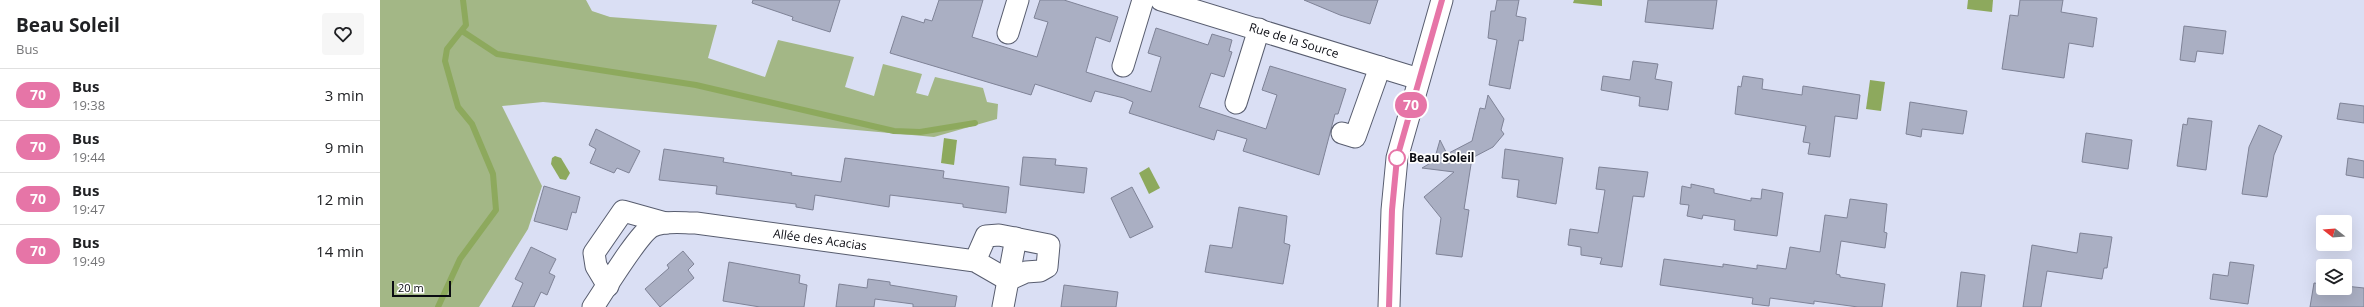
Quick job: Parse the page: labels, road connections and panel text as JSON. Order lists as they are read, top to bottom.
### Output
{
  "streets": {
    "street": ["Rue de la Source", "Allée des Acacias"]
  },
  "places": ["Beau Soleil"],
  "lines": ["bus line 70"],
  "scale_bar": "20 m",
  "north": "left",
  "page": {
    "heading": ["Beau Soleil", "Bus"],
    "on_map": "70",
    "list": [
      {
        "mark": "70",
        "name": "Bus",
        "note": "19:38",
        "value": "3 min"
      },
      {
        "mark": "70",
        "name": "Bus",
        "note": "19:44",
        "value": "9 min"
      },
      {
        "mark": "70",
        "name": "Bus",
        "note": "19:47",
        "value": "12 min"
      },
      {
        "mark": "70",
        "name": "Bus",
        "note": "19:49",
        "value": "14 min"
      }
    ],
    "scale": "20 m"
  }
}
